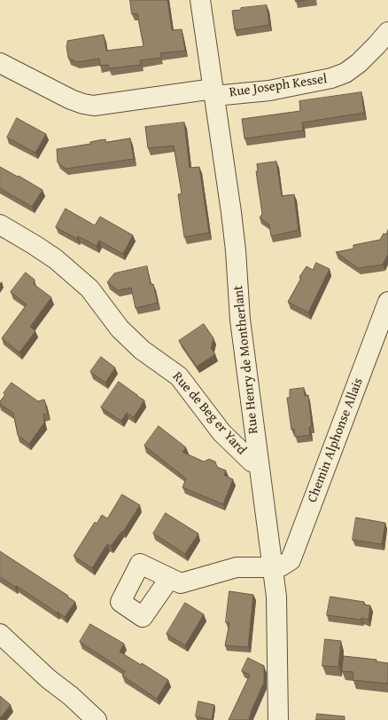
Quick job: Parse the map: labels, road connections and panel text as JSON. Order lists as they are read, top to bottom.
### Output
{
  "streets": {
    "street": [
      "Rue Joseph Kessel",
      "Rue Henry de Montherlant",
      "Rue de Beg er Yard",
      "Chemin Alphonse Allais"
    ]
  },
  "crossings": [
    ["Rue Joseph Kessel", "Rue Henry de Montherlant"],
    ["Rue Henry de Montherlant", "Rue de Beg er Yard"],
    ["Rue Henry de Montherlant", "Chemin Alphonse Allais"]
  ]
}
